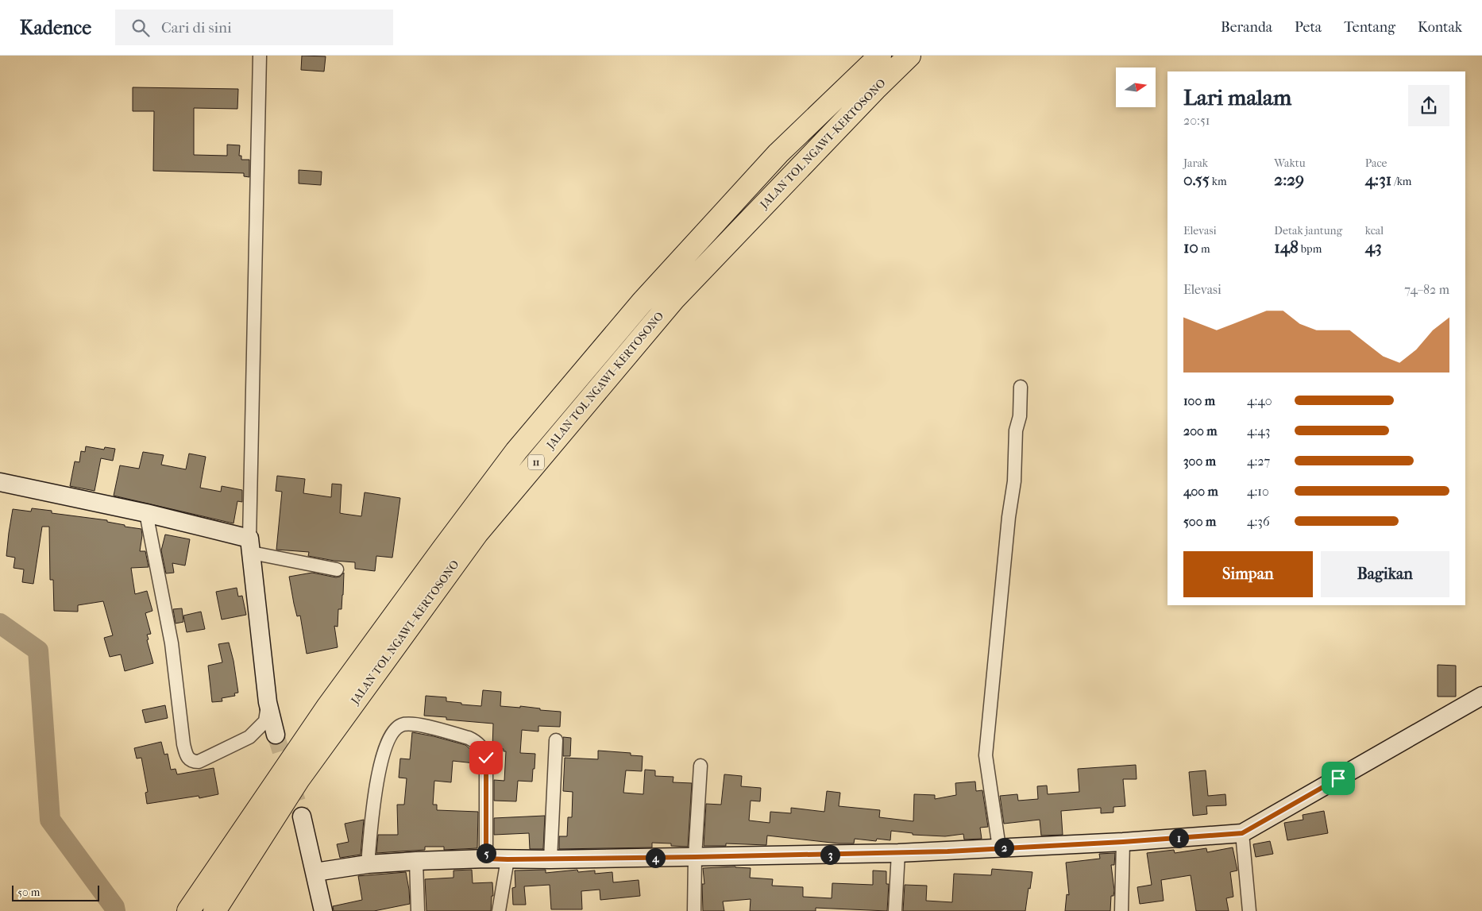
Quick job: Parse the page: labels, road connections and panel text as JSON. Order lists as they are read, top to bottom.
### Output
{
  "streets": {
    "highway": ["JALAN TOL NGAWI–KERTOSONO", "11"]
  },
  "scale_bar": "50 m",
  "north": "right",
  "page": {
    "header": "Kadence",
    "search": "Cari di sini",
    "nav": [
      "Beranda",
      "Peta",
      "Tentang",
      "Kontak"
    ],
    "heading": ["Lari malam", "20:51"],
    "stats": [
      ["Jarak", "0.55 km"],
      ["Waktu", "2:29"],
      ["Pace", "4:31 /km"],
      ["Elevasi", "10 m"],
      ["Detak jantung", "148 bpm"],
      ["kcal", "43"]
    ],
    "chart": ["Elevasi", "74–82 m"],
    "list": [
      {
        "name": "100 m",
        "note": "4:40"
      },
      {
        "name": "200 m",
        "note": "4:43"
      },
      {
        "name": "300 m",
        "note": "4:27"
      },
      {
        "name": "400 m",
        "note": "4:10"
      },
      {
        "name": "500 m",
        "note": "4:36"
      }
    ],
    "buttons": ["Simpan", "Bagikan"],
    "pins": [
      "1",
      "2",
      "5",
      "3",
      "4"
    ],
    "scale": "50 m"
  }
}
